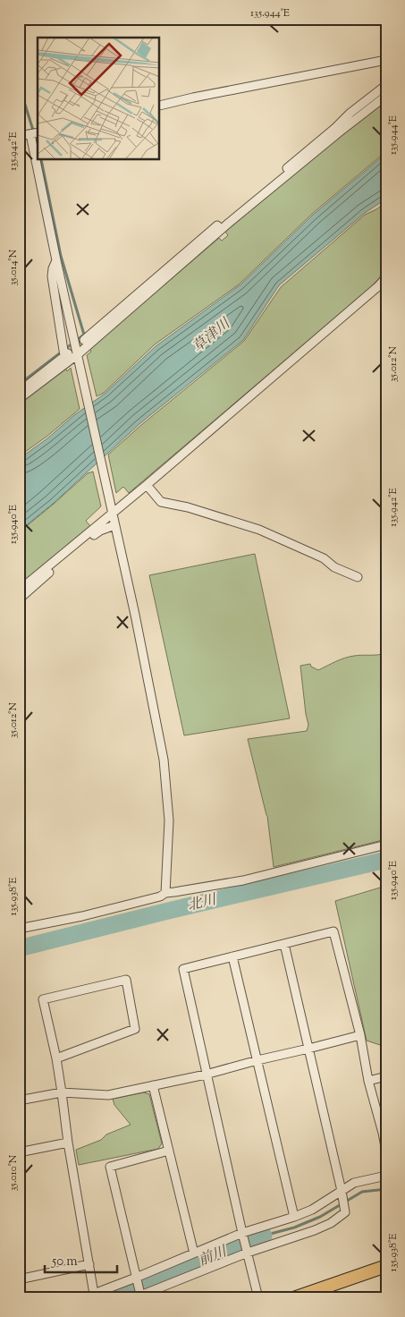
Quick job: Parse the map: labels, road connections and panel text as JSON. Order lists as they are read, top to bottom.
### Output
{
  "water": ["草津川", "北川", "前川"],
  "scale_bar": "50 m",
  "coordinates": [
    "135.944°E",
    "135.942°E",
    "35.014°N",
    "35.012°N",
    "135.940°E",
    "135.938°E",
    "35.010°N"
  ]
}
